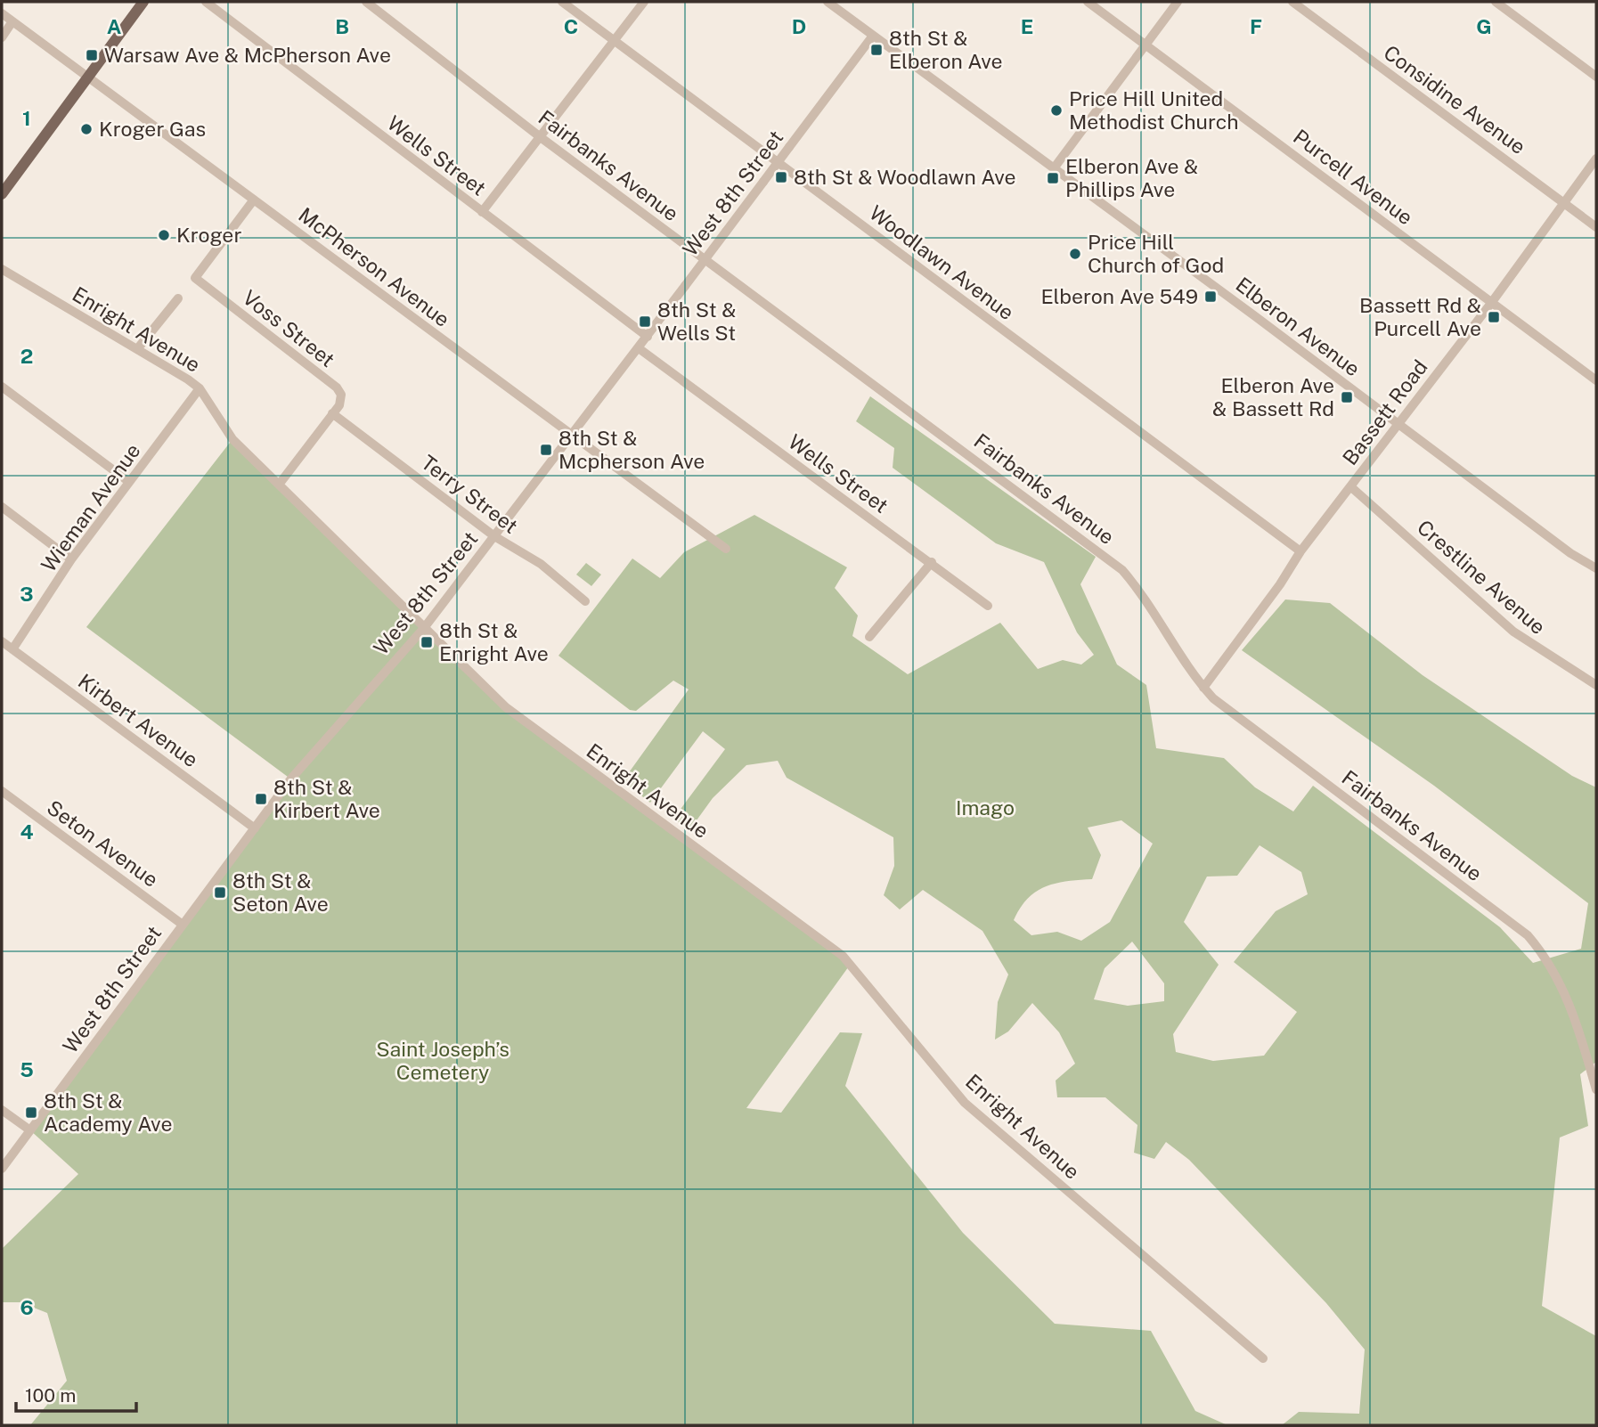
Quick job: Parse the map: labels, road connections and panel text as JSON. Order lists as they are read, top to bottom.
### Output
{
  "streets": {
    "street": [
      "Considine Avenue",
      "Wells Street",
      "Fairbanks Avenue",
      "Purcell Avenue",
      "West 8th Street",
      "Woodlawn Avenue",
      "McPherson Avenue",
      "Elberon Avenue",
      "Voss Street",
      "Enright Avenue",
      "Bassett Road",
      "Terry Street",
      "Wieman Avenue",
      "Crestline Avenue",
      "Kirbert Avenue",
      "Seton Avenue"
    ]
  },
  "crossings": [
    ["Considine Avenue", "Bassett Road"],
    ["Wells Street", "West 8th Street"],
    ["Fairbanks Avenue", "Bassett Road"],
    ["Purcell Avenue", "Bassett Road"],
    ["West 8th Street", "McPherson Avenue"],
    ["West 8th Street", "Elberon Avenue"],
    ["West 8th Street", "Enright Avenue"],
    ["West 8th Street", "Terry Street"],
    ["West 8th Street", "Kirbert Avenue"],
    ["West 8th Street", "Seton Avenue"],
    ["Woodlawn Avenue", "Bassett Road"],
    ["McPherson Avenue", "Voss Street"],
    ["Elberon Avenue", "Bassett Road"],
    ["Voss Street", "Terry Street"],
    ["Enright Avenue", "Wieman Avenue"],
    ["Bassett Road", "Crestline Avenue"],
    ["Wieman Avenue", "Kirbert Avenue"]
  ],
  "parks": ["Imago", "Saint Joseph’s Cemetery"],
  "places": {
    "transit": [
      "8th St & Elberon Ave",
      "Warsaw Ave & McPherson Ave",
      "8th St & Woodlawn Ave",
      "Elberon Ave & Phillips Ave",
      "Elberon Ave 549",
      "Bassett Rd & Purcell Ave",
      "8th St & Wells St",
      "Elberon Ave & Bassett Rd",
      "8th St & Mcpherson Ave",
      "8th St & Enright Ave",
      "8th St & Kirbert Ave",
      "8th St & Seton Ave",
      "8th St & Academy Ave"
    ],
    "other": [
      "Price Hill United Methodist Church",
      "Kroger Gas",
      "Kroger",
      "Price Hill Church of God"
    ]
  },
  "scale_bar": "100 m",
  "grid": {
    "columns": [
      "A",
      "B",
      "C",
      "D",
      "E",
      "F",
      "G"
    ],
    "rows": [
      "1",
      "2",
      "3",
      "4",
      "5",
      "6"
    ]
  }
}
